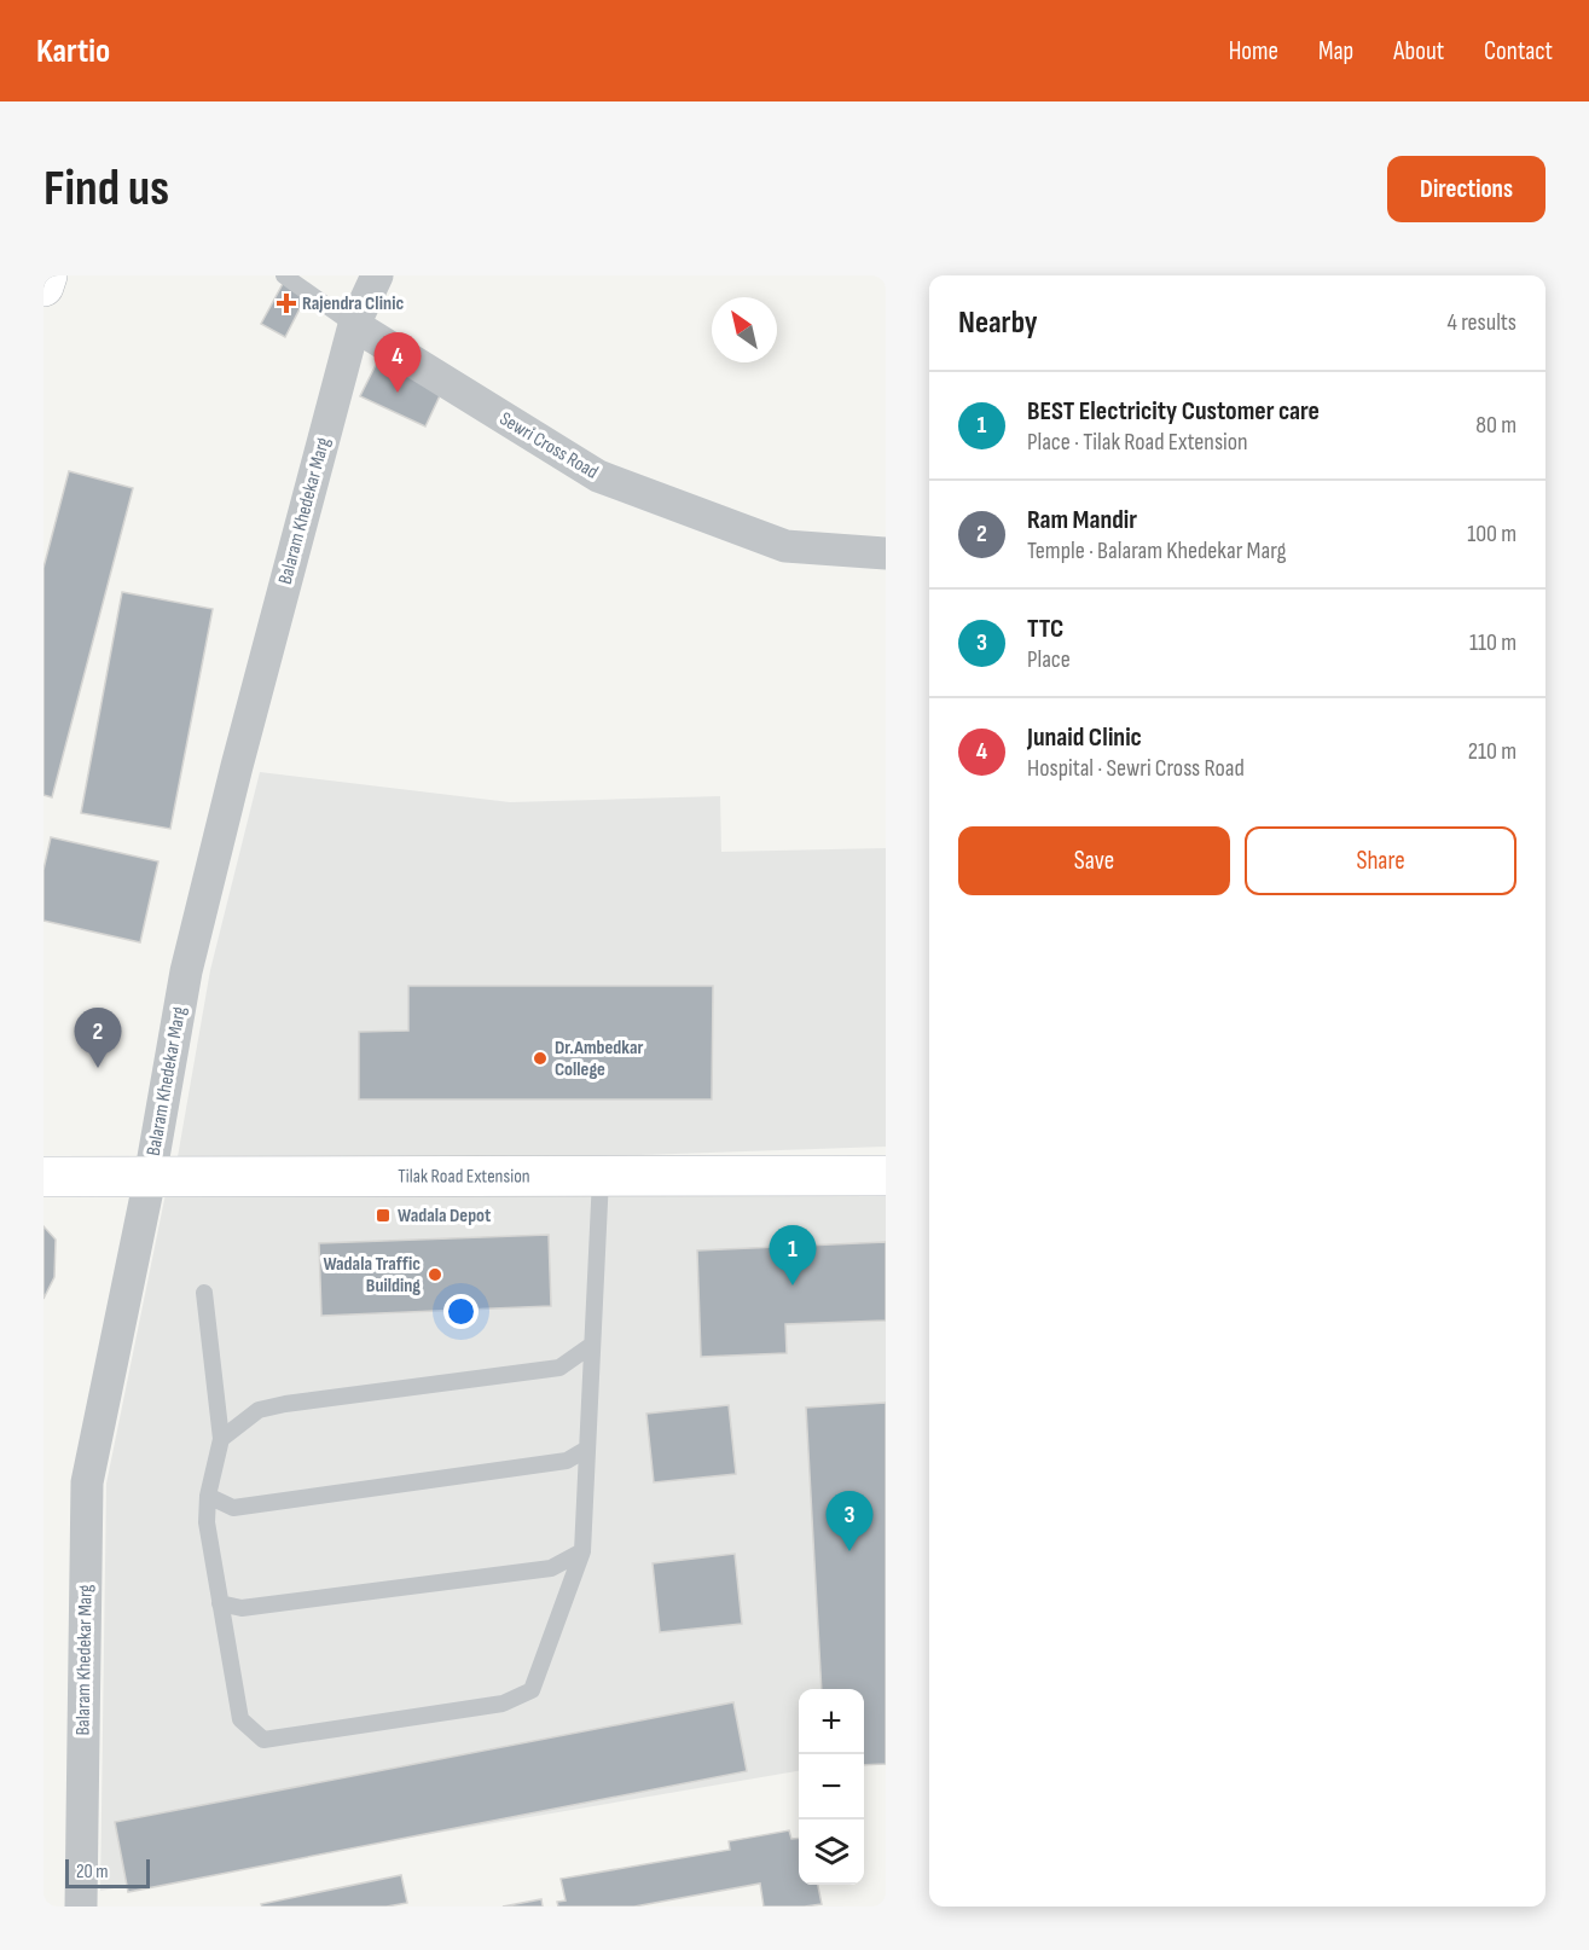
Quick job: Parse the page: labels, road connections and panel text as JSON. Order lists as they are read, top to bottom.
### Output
{
  "streets": {
    "main road": ["Tilak Road Extension"],
    "street": ["Sewri Cross Road", "Balaram Khedekar Marg"]
  },
  "crossings": [
    ["Sewri Cross Road", "Balaram Khedekar Marg"],
    ["Balaram Khedekar Marg", "Tilak Road Extension"]
  ],
  "places": {
    "health": ["Rajendra Clinic"],
    "other": ["Dr.Ambedkar College", "Wadala Traffic Building"],
    "transit": ["Wadala Depot"]
  },
  "scale_bar": "20 m",
  "north": "top left",
  "page": {
    "header": "Kartio",
    "nav": [
      "Home",
      "Map",
      "About",
      "Contact"
    ],
    "buttons": [
      "Directions",
      ["Save", "Share"]
    ],
    "title": "Find us",
    "heading": ["Nearby", "4 results"],
    "pins": [
      "4",
      "2",
      "1",
      "3"
    ],
    "list": [
      {
        "mark": "1",
        "name": "BEST Electricity Customer care",
        "note": "Place · Tilak Road Extension",
        "value": "80 m"
      },
      {
        "mark": "2",
        "name": "Ram Mandir",
        "note": "Temple · Balaram Khedekar Marg",
        "value": "100 m"
      },
      {
        "mark": "3",
        "name": "TTC",
        "note": "Place",
        "value": "110 m"
      },
      {
        "mark": "4",
        "name": "Junaid Clinic",
        "note": "Hospital · Sewri Cross Road",
        "value": "210 m"
      }
    ],
    "map_buttons": ["+", "−"],
    "scale": "20 m"
  }
}
